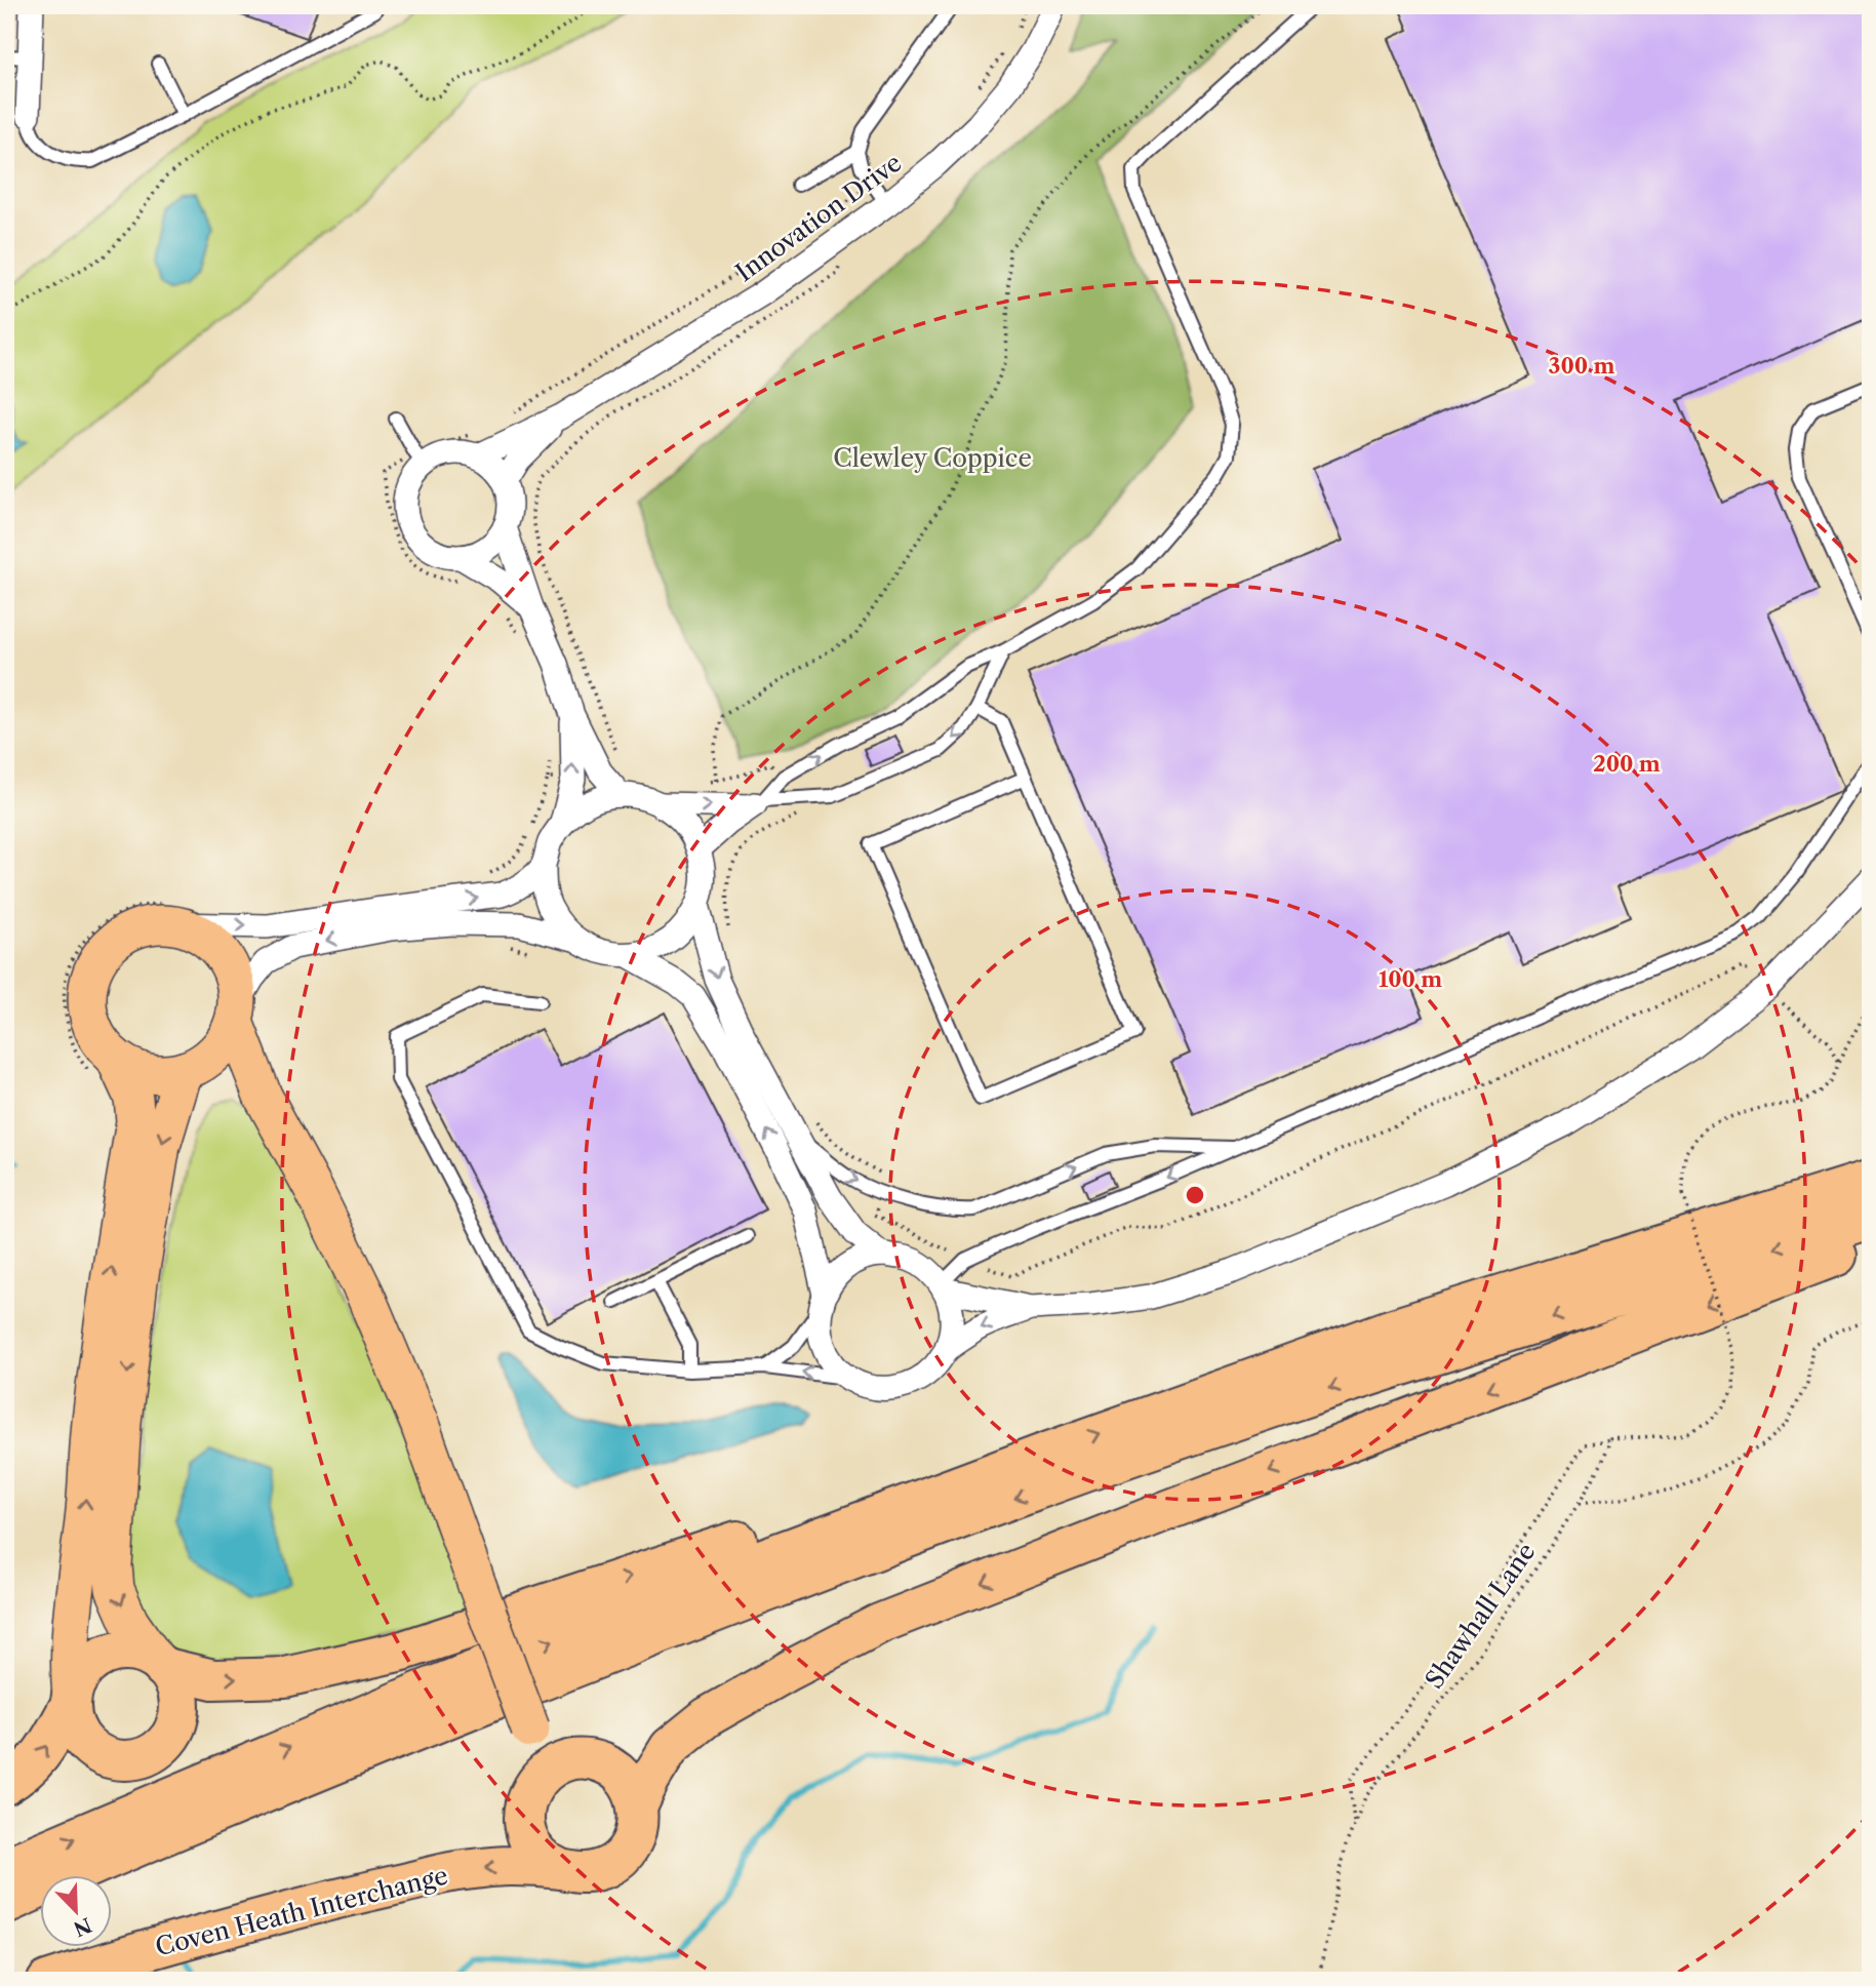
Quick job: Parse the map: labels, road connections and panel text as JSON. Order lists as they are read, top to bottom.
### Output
{
  "streets": {
    "highway": ["Coven Heath Interchange"],
    "street": ["Innovation Drive"],
    "path": ["Shawhall Lane"]
  },
  "parks": ["Clewley Coppice"],
  "north": "bottom right",
  "rings": ["300 m", "200 m", "100 m"]
}
